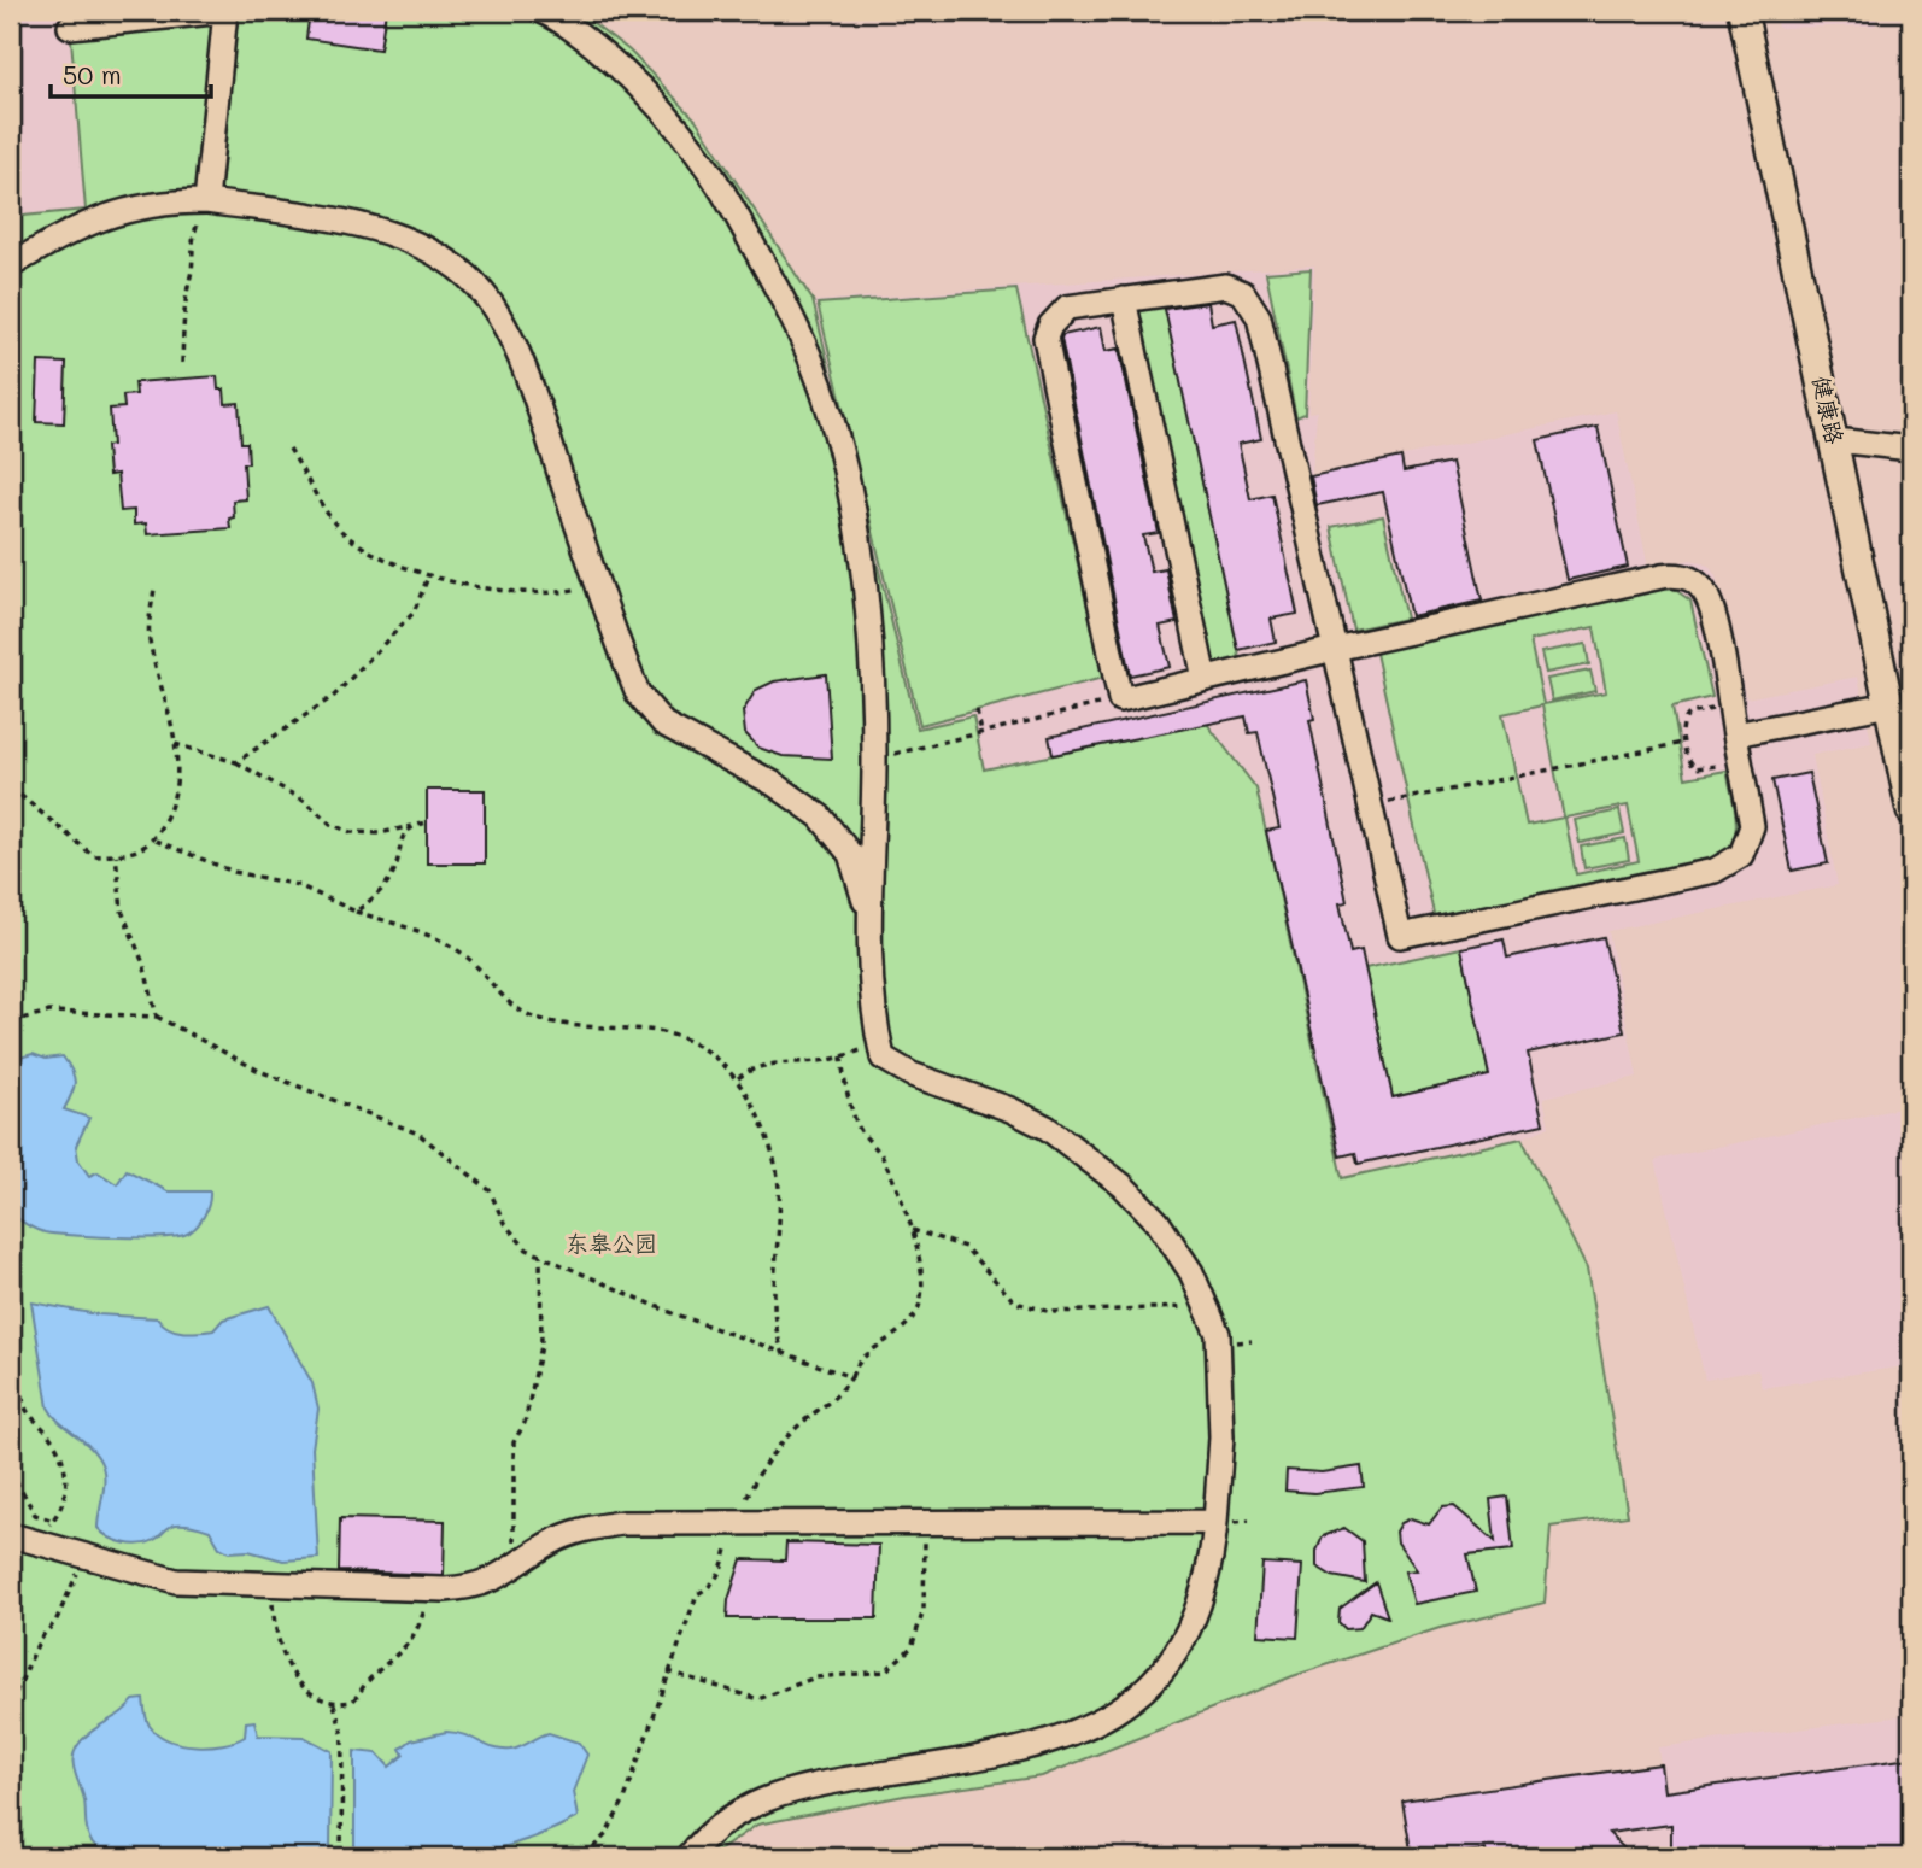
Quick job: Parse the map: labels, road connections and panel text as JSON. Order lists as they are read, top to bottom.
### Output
{
  "streets": {
    "main road": ["健康路"]
  },
  "parks": ["东皋公园"],
  "scale_bar": "50 m"
}
